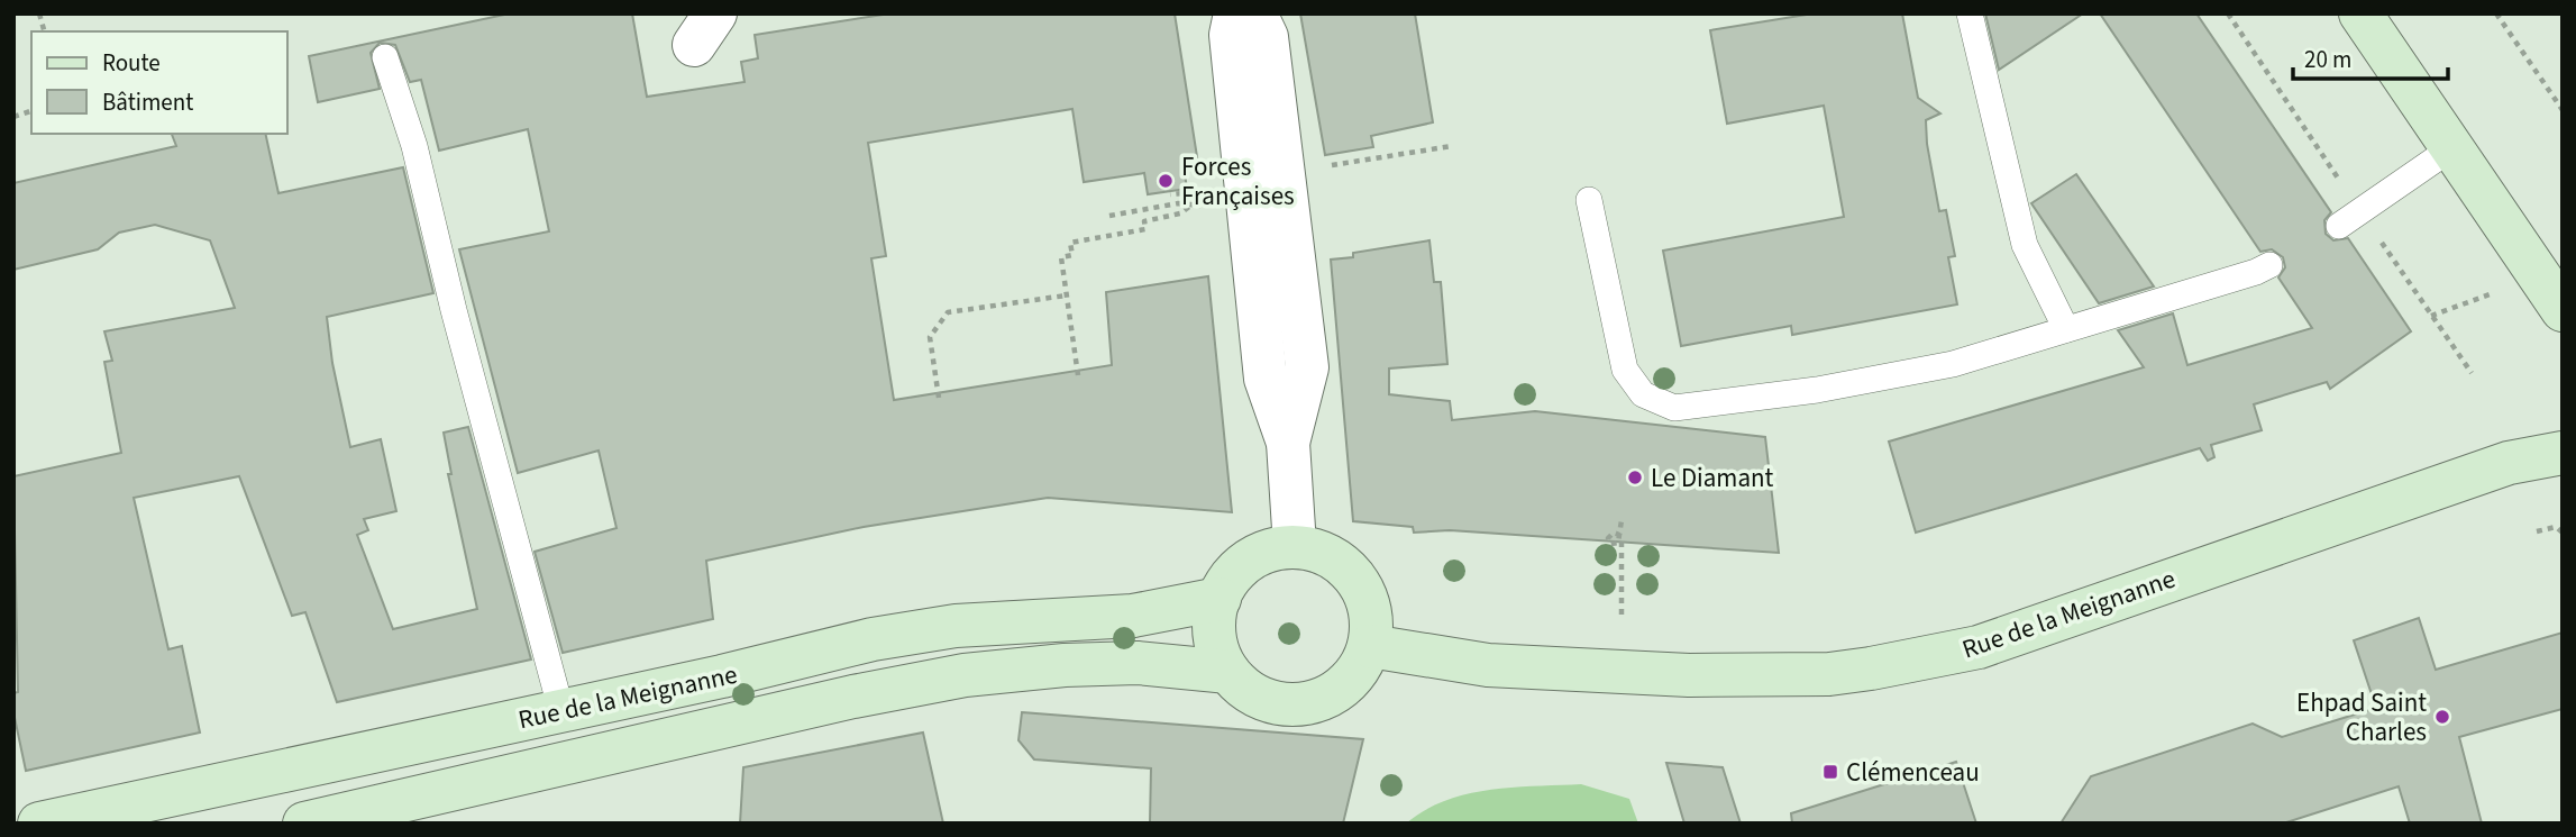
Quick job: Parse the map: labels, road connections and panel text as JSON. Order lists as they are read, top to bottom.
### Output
{
  "streets": {
    "main road": ["Rue de la Meignanne"]
  },
  "places": {
    "other": ["Forces Françaises", "Le Diamant", "Ehpad Saint Charles"],
    "transit": ["Clémenceau"]
  },
  "legend": ["Route", "Bâtiment"],
  "scale_bar": "20 m"
}
